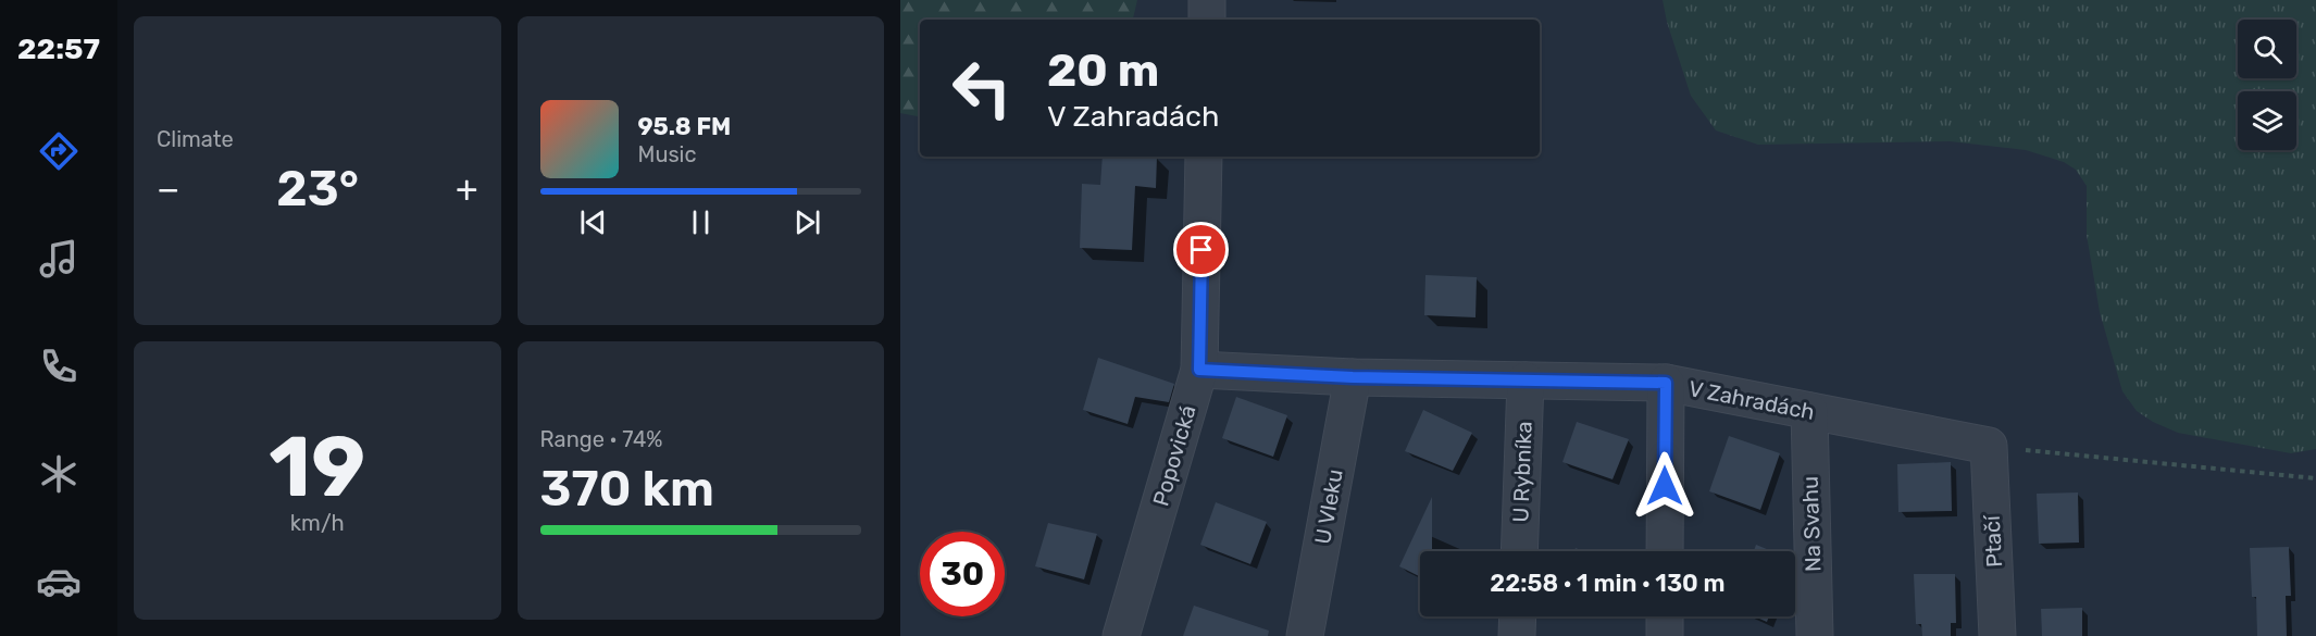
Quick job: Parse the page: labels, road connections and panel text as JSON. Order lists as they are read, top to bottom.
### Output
{
  "streets": {
    "street": [
      "V Zahradách",
      "Popovická",
      "U Rybníka",
      "U Vleku",
      "Na Svahu",
      "Ptačí"
    ]
  },
  "crossings": [
    ["V Zahradách", "Popovická"],
    ["V Zahradách", "U Rybníka"],
    ["V Zahradách", "U Vleku"],
    ["V Zahradách", "Na Svahu"],
    ["V Zahradách", "Ptačí"]
  ],
  "page": {
    "tabs": "22:57",
    "tile": [
      "Climate",
      ["19", "km/h"],
      ["Range · 74%", "370 km"]
    ],
    "turn": ["20 m", "V Zahradách"],
    "song": ["95.8 FM", "Music"],
    "heat": ["−", "23°", "+"],
    "limit": "30",
    "trip": "22:58 · 1 min · 130 m"
  }
}
